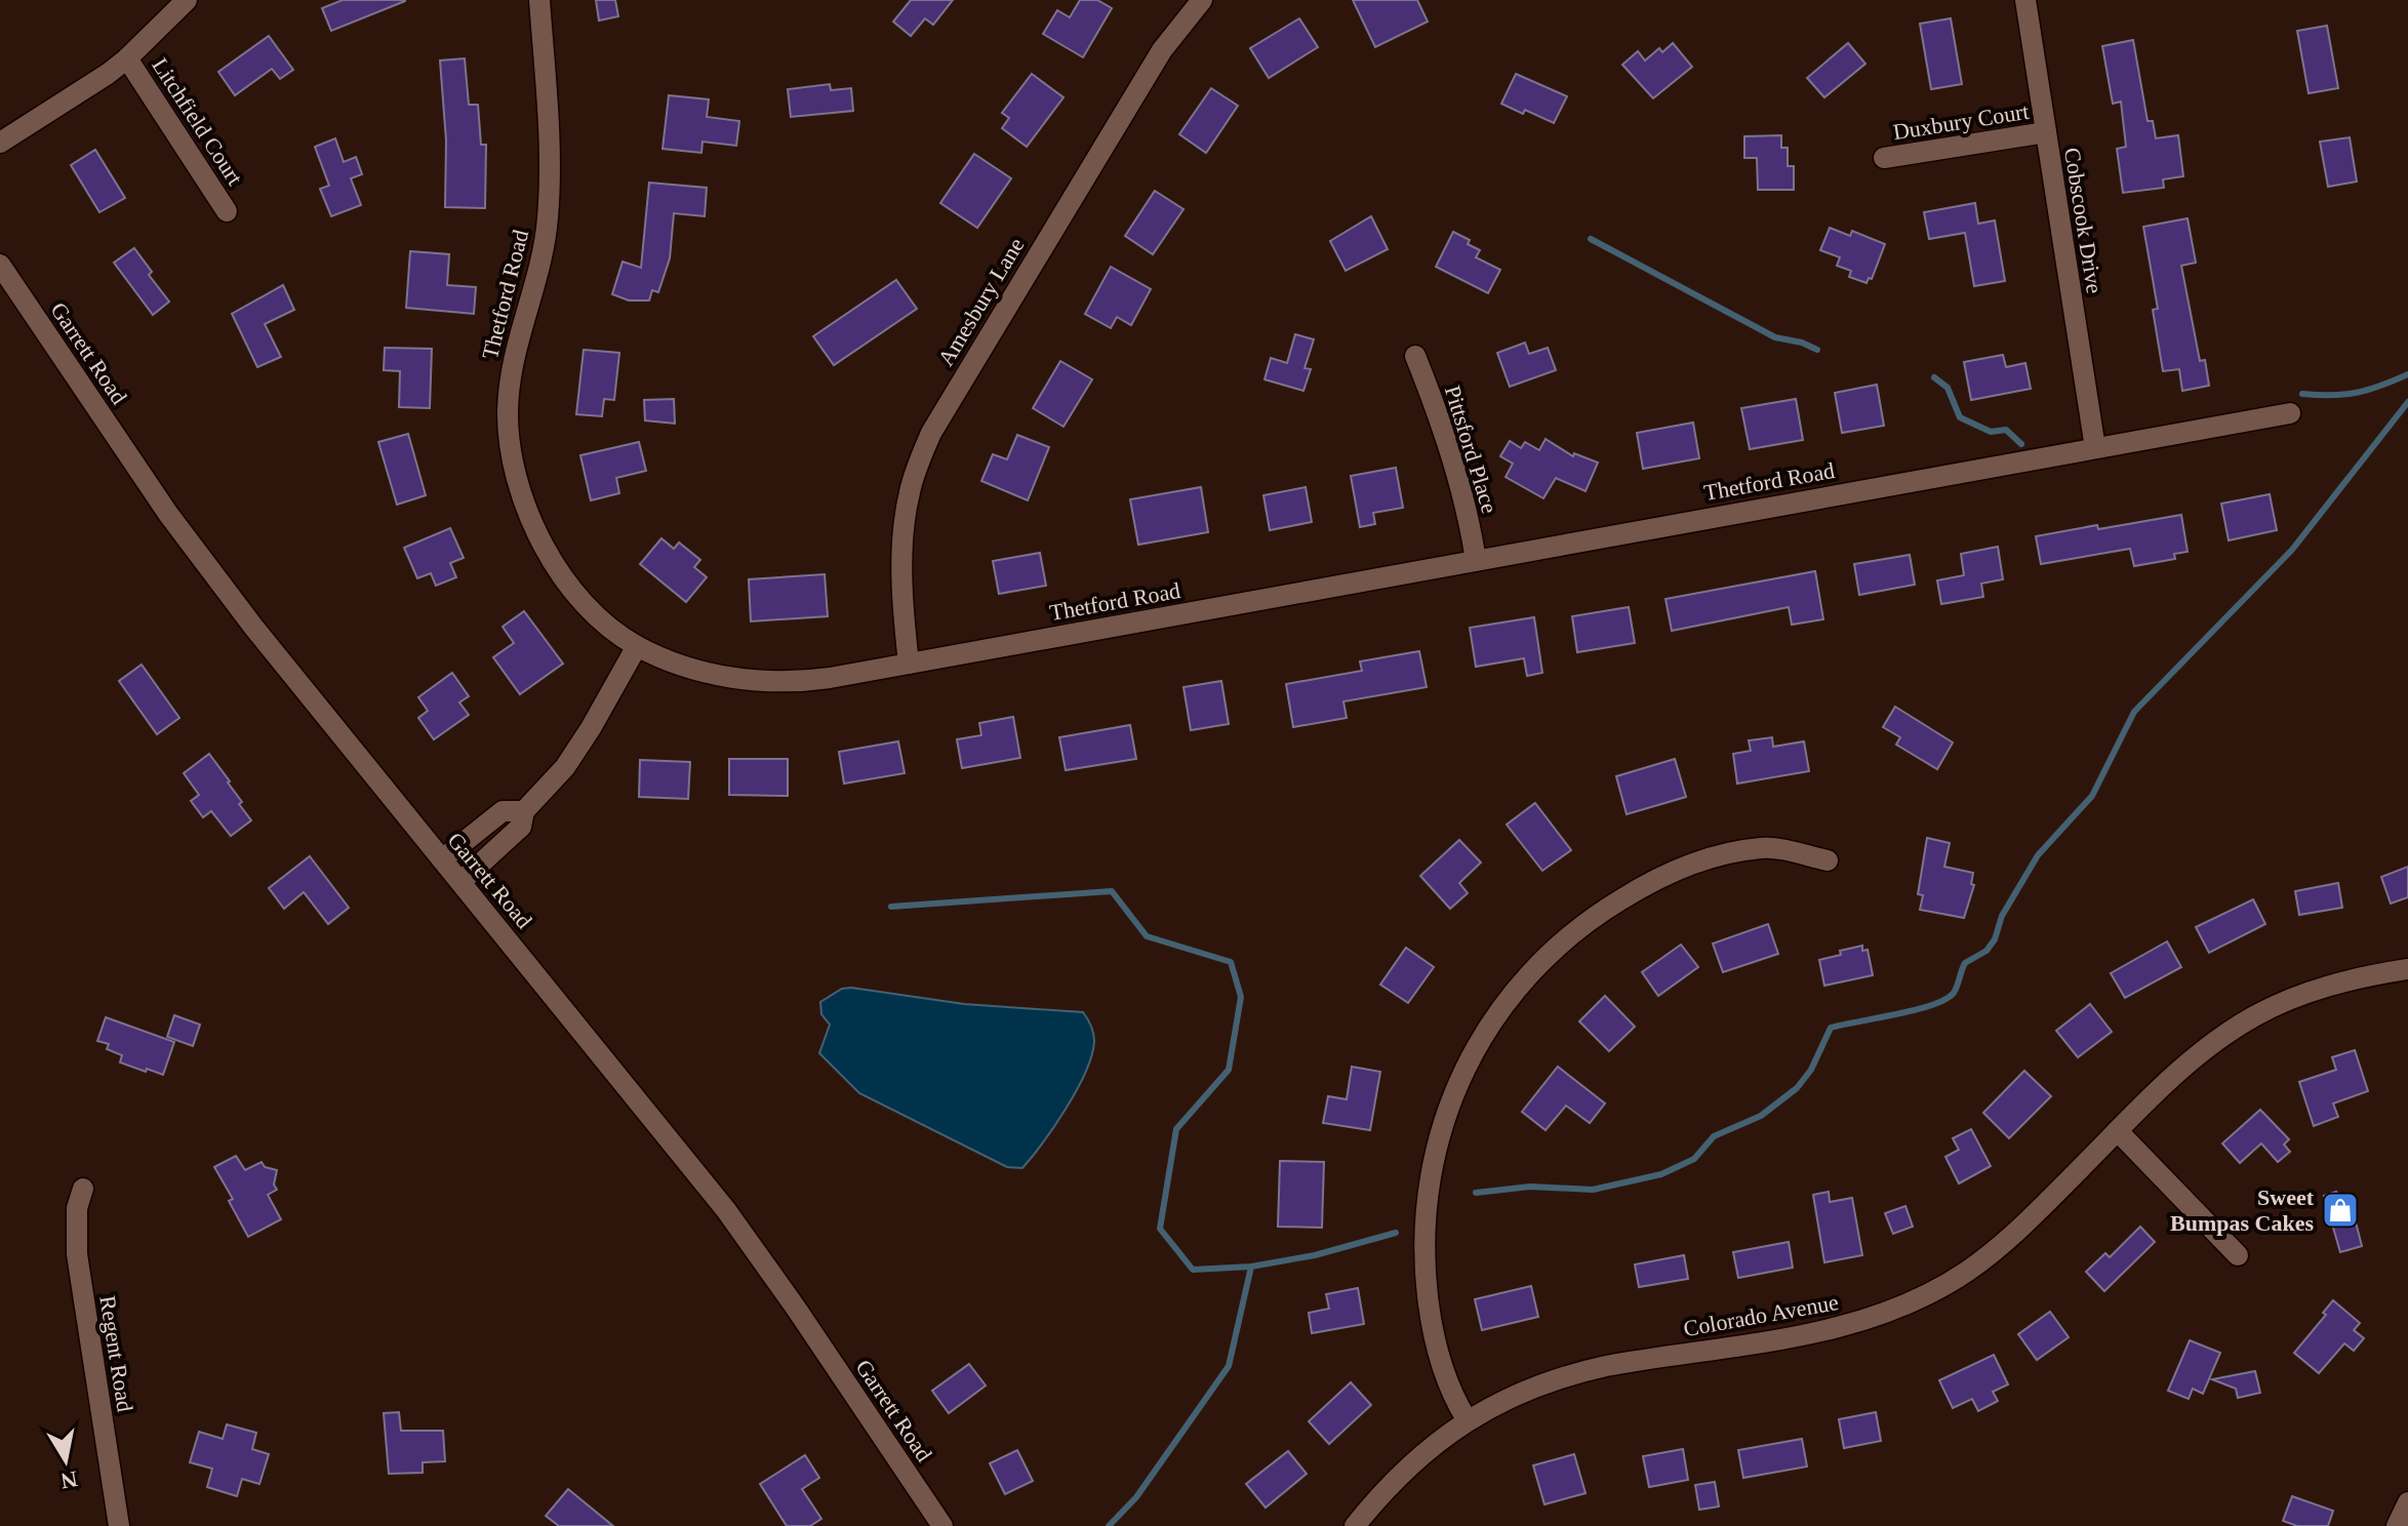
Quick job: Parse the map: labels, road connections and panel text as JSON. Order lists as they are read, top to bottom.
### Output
{
  "streets": {
    "street": [
      "Litchfield Court",
      "Duxbury Court",
      "Cobscook Drive",
      "Thetford Road",
      "Amesbury Lane",
      "Garrett Road",
      "Pittsford Place",
      "Colorado Avenue",
      "Regent Road"
    ]
  },
  "crossings": [
    ["Duxbury Court", "Cobscook Drive"],
    ["Cobscook Drive", "Thetford Road"],
    ["Thetford Road", "Amesbury Lane"],
    ["Thetford Road", "Pittsford Place"]
  ],
  "places": {
    "shop": ["Sweet Bumpas Cakes"]
  },
  "north": "bottom"
}
